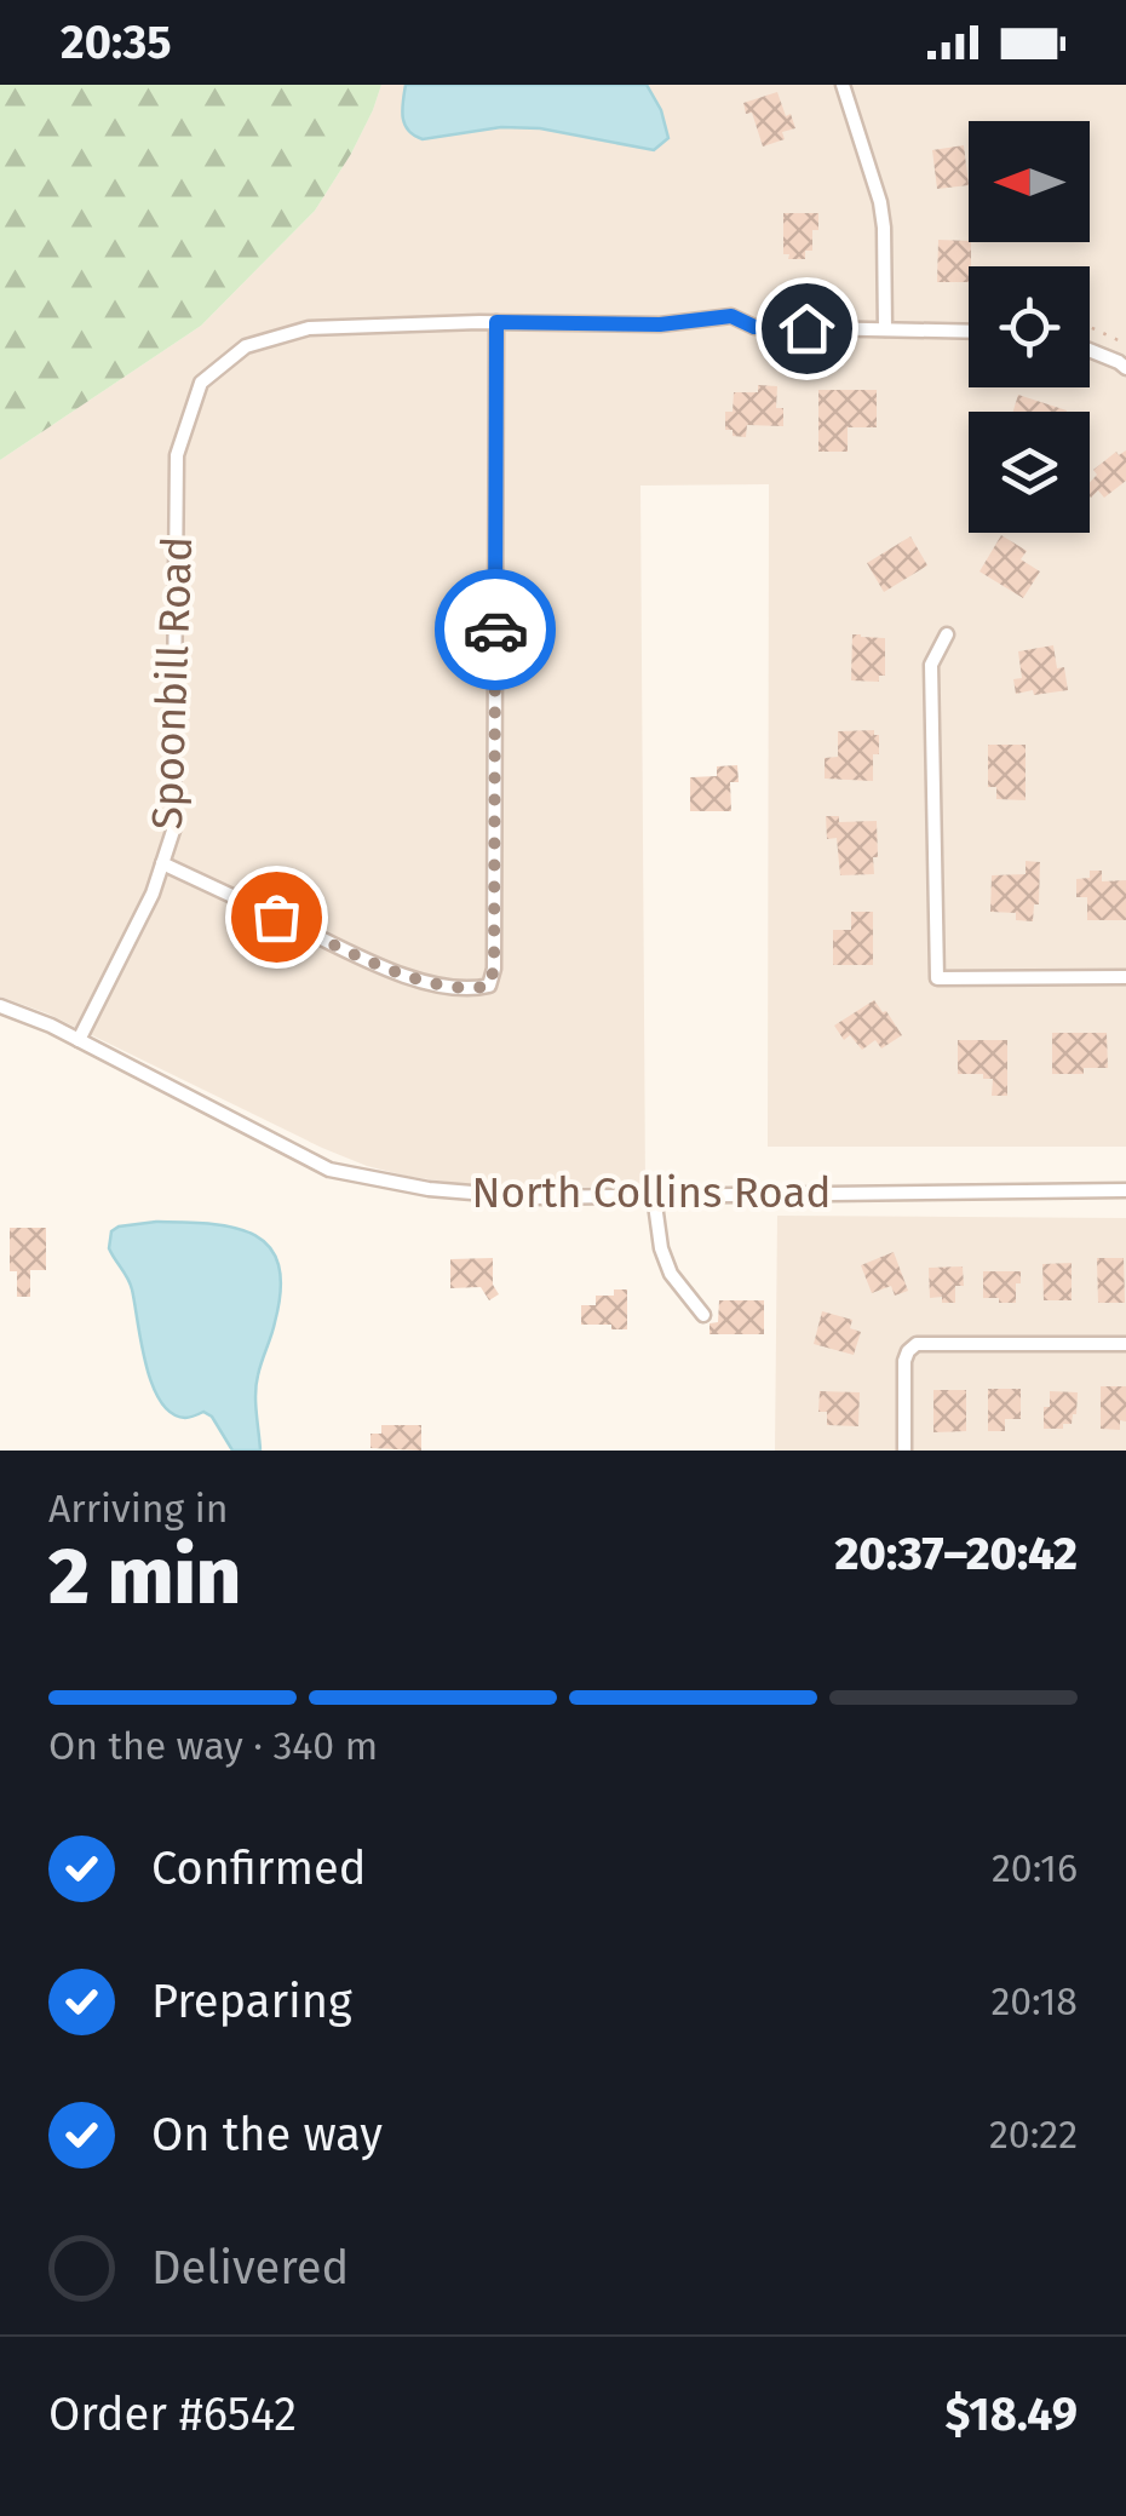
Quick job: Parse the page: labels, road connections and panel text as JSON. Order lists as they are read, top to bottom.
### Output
{
  "streets": {
    "street": ["Spoonbill Road", "North Collins Road"]
  },
  "crossings": [
    ["Spoonbill Road", "North Collins Road"]
  ],
  "north": "left",
  "page": {
    "status": "20:35",
    "heading": ["2 min", "Arriving in", "20:37–20:42"],
    "panel": ["Order #6542", "$18.49"],
    "bar": "On the way · 340 m",
    "list": [
      ["Confirmed", "20:16"],
      ["Preparing", "20:18"],
      ["On the way", "20:22"],
      "Delivered"
    ]
  }
}
